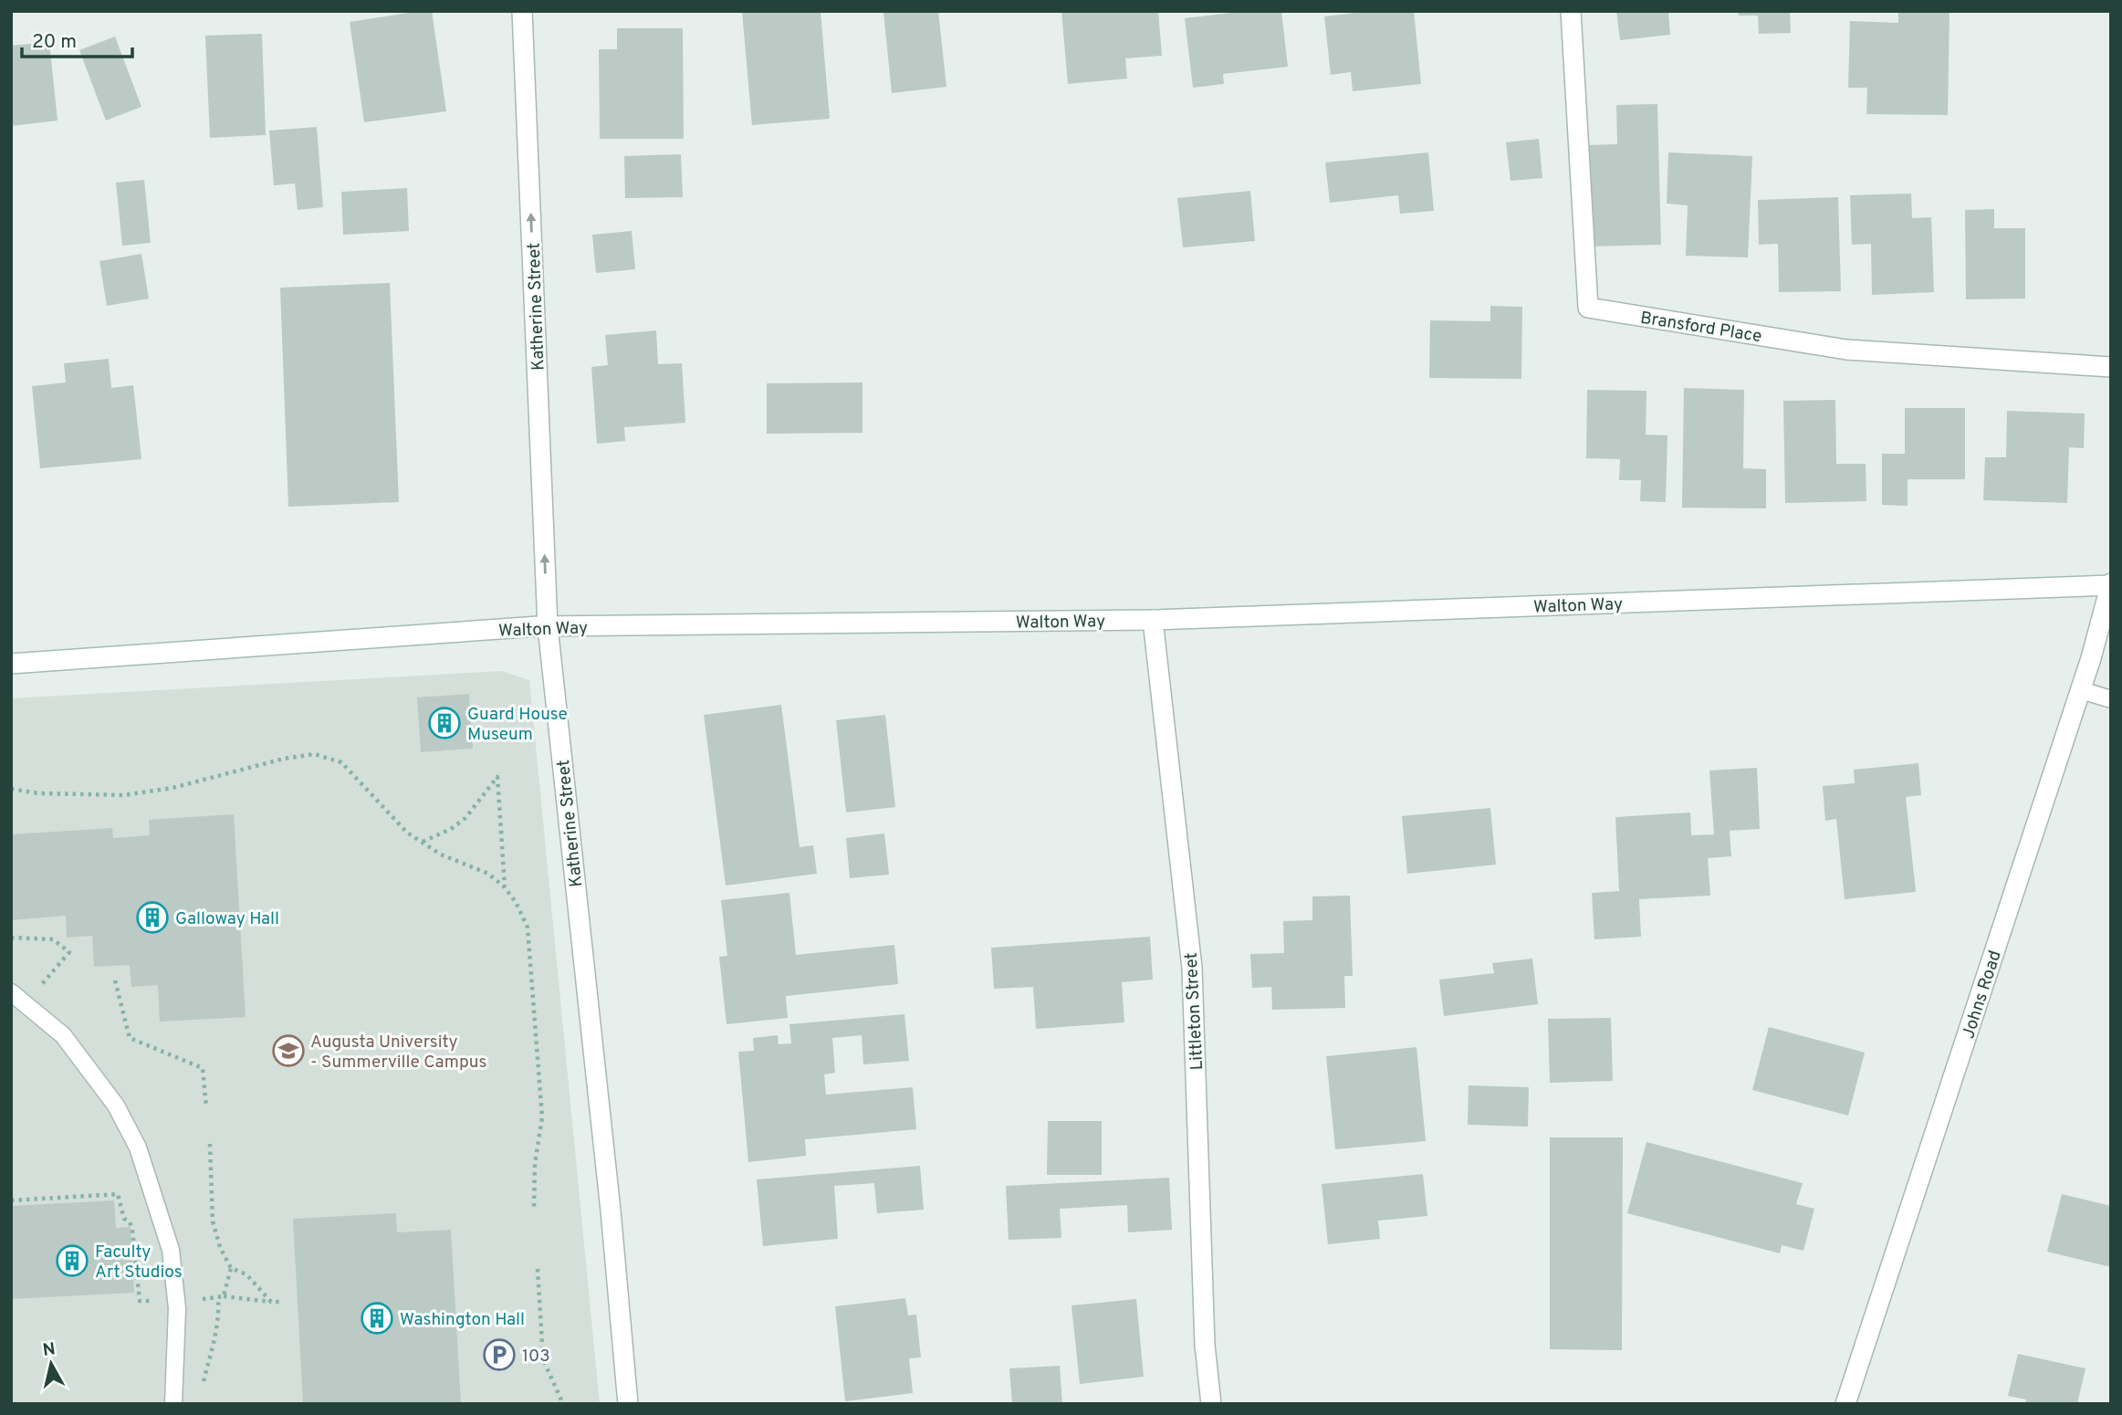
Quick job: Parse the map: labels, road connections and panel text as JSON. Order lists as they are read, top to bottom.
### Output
{
  "streets": {
    "street": [
      "Katherine Street",
      "Bransford Place",
      "Walton Way",
      "Johns Road",
      "Littleton Street"
    ]
  },
  "crossings": [
    ["Katherine Street", "Walton Way"],
    ["Walton Way", "Johns Road"],
    ["Walton Way", "Littleton Street"]
  ],
  "one_way": ["Katherine Street"],
  "places": {
    "building": [
      "Guard House Museum",
      "Galloway Hall",
      "Faculty Art Studios",
      "Washington Hall"
    ],
    "school or university": ["Augusta University - Summerville Campus"],
    "parking": ["103"]
  },
  "scale_bar": "20 m",
  "north": "top"
}
